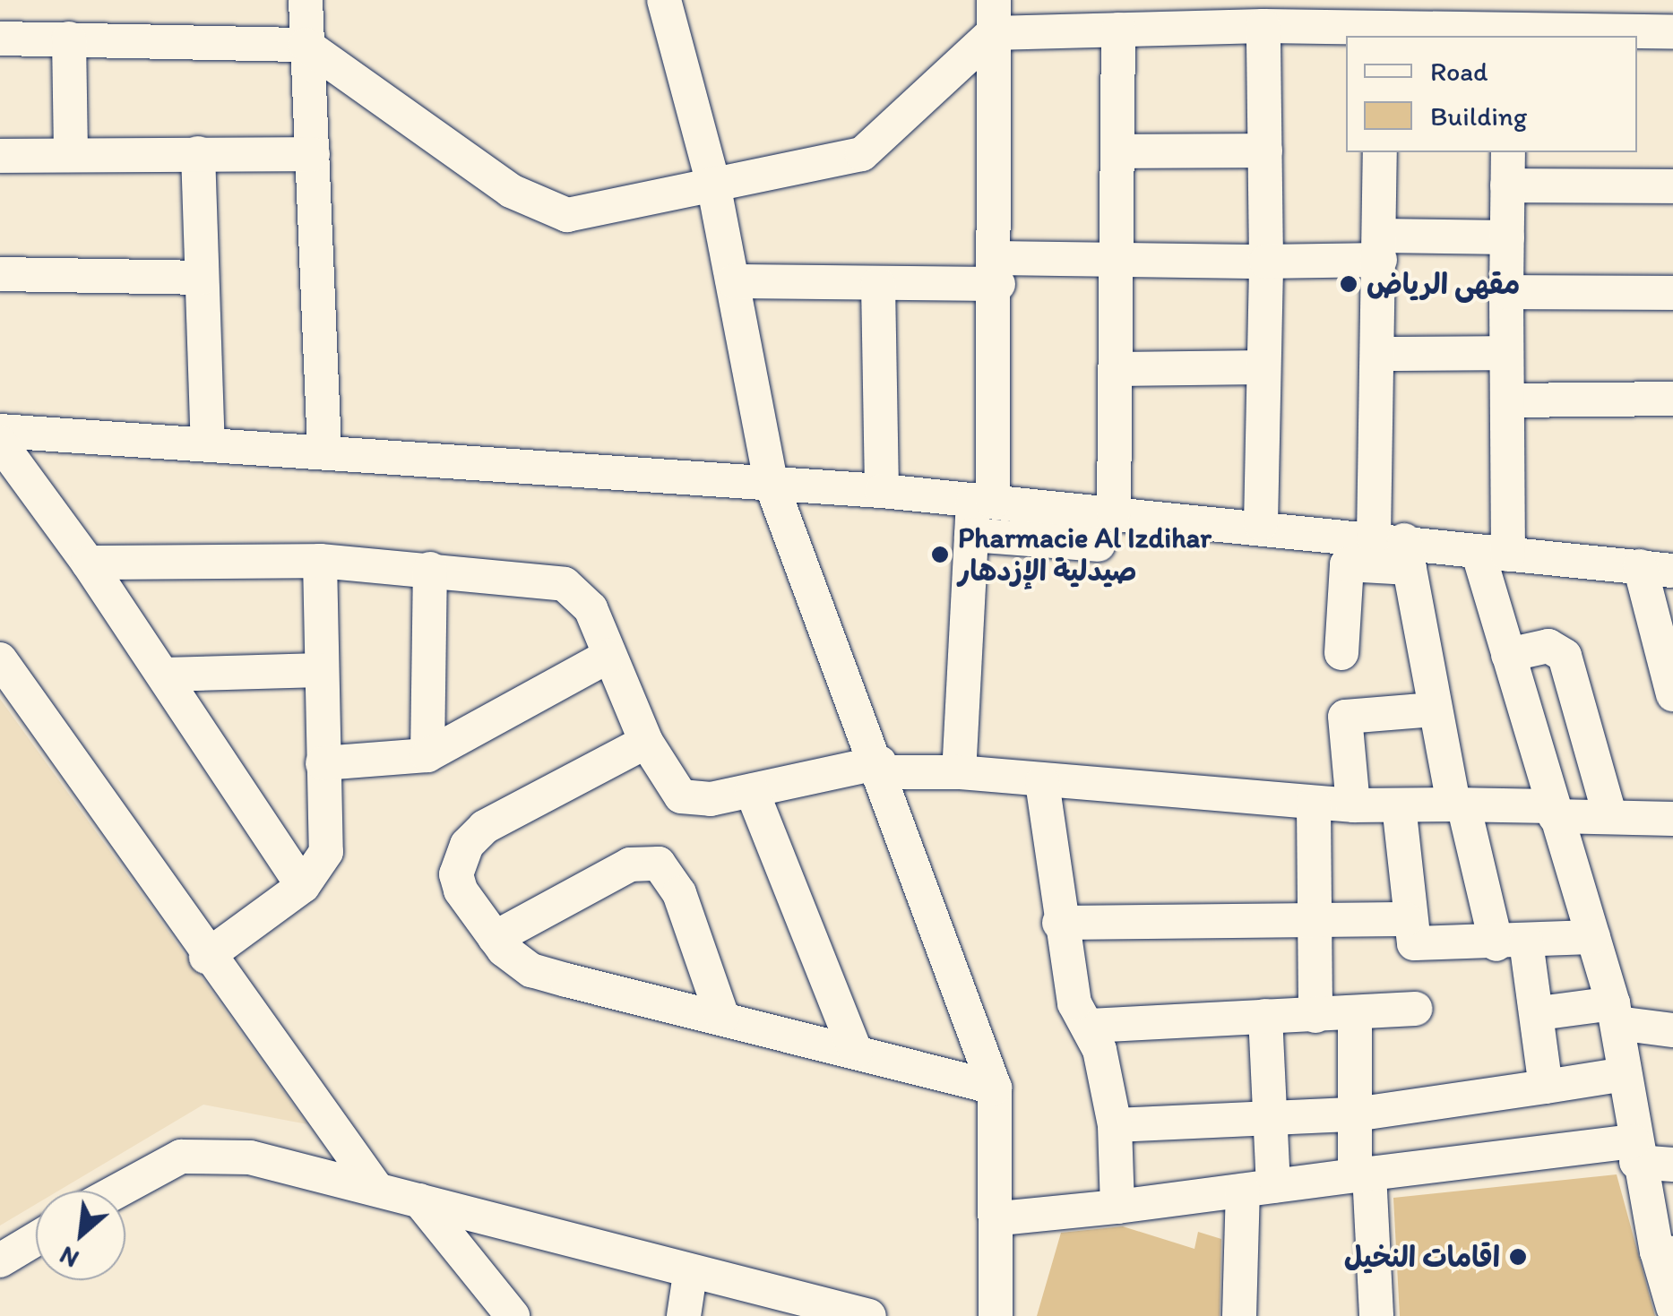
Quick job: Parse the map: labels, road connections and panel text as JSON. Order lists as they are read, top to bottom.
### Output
{
  "places": ["مقهى الرياض", "Pharmacie Al Izdihar صيدلية الإزدهار", "اقامات النخيل"],
  "legend": ["Road", "Building"],
  "north": "bottom left"
}
